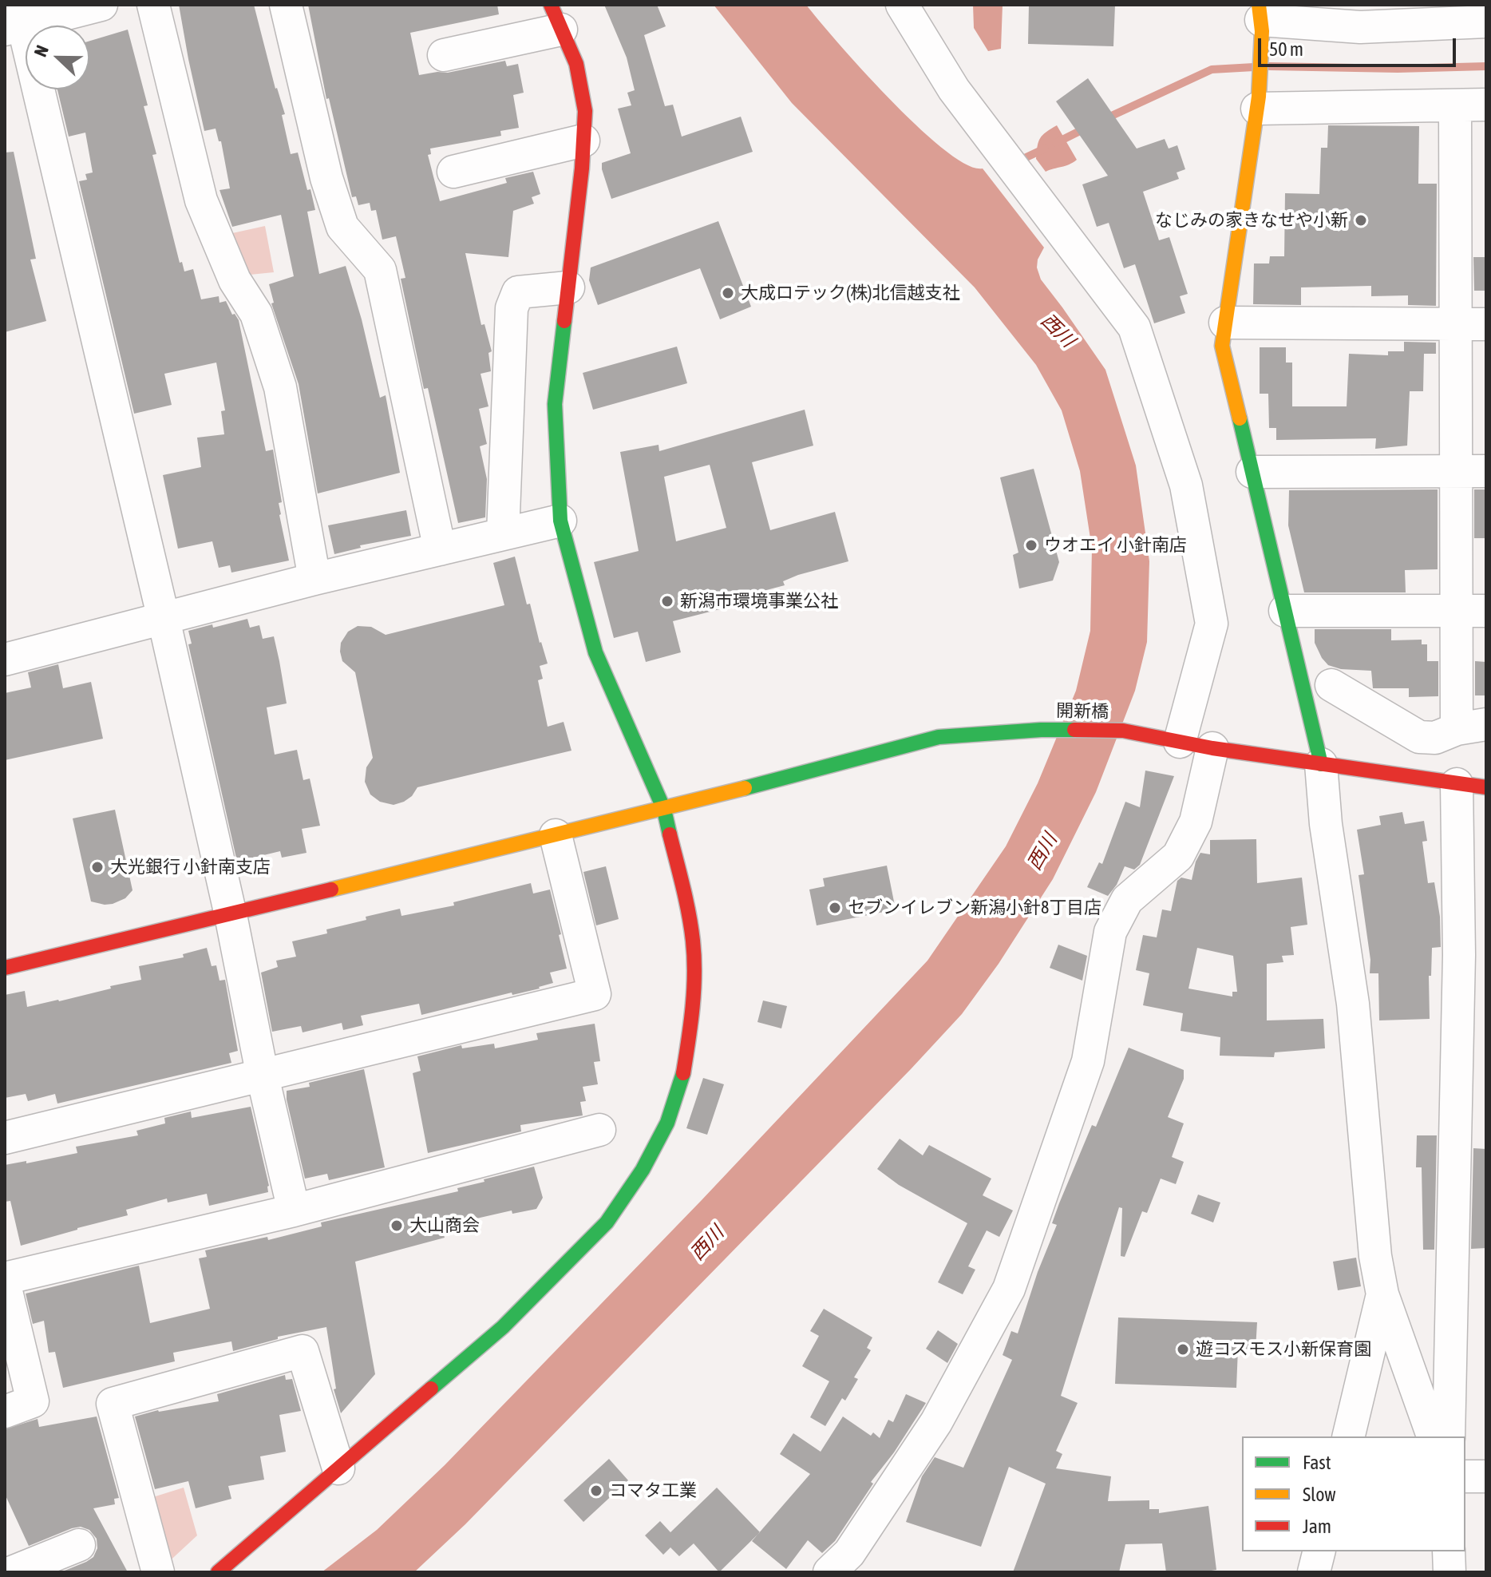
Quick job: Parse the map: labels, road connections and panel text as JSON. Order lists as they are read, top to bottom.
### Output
{
  "streets": {
    "street": ["開新橋"]
  },
  "water": ["西川"],
  "places": [
    "なじみの家きなせや小新",
    "大成ロテック(株)北信越支社",
    "ウオエイ 小針南店",
    "新潟市環境事業公社",
    "大光銀行 小針南支店",
    "セブンイレブン新潟小針8丁目店",
    "大山商会",
    "遊コスモス小新保育園",
    "コマタ工業"
  ],
  "legend": ["Fast", "Slow", "Jam"],
  "scale_bar": "50 m",
  "north": "left"
}
